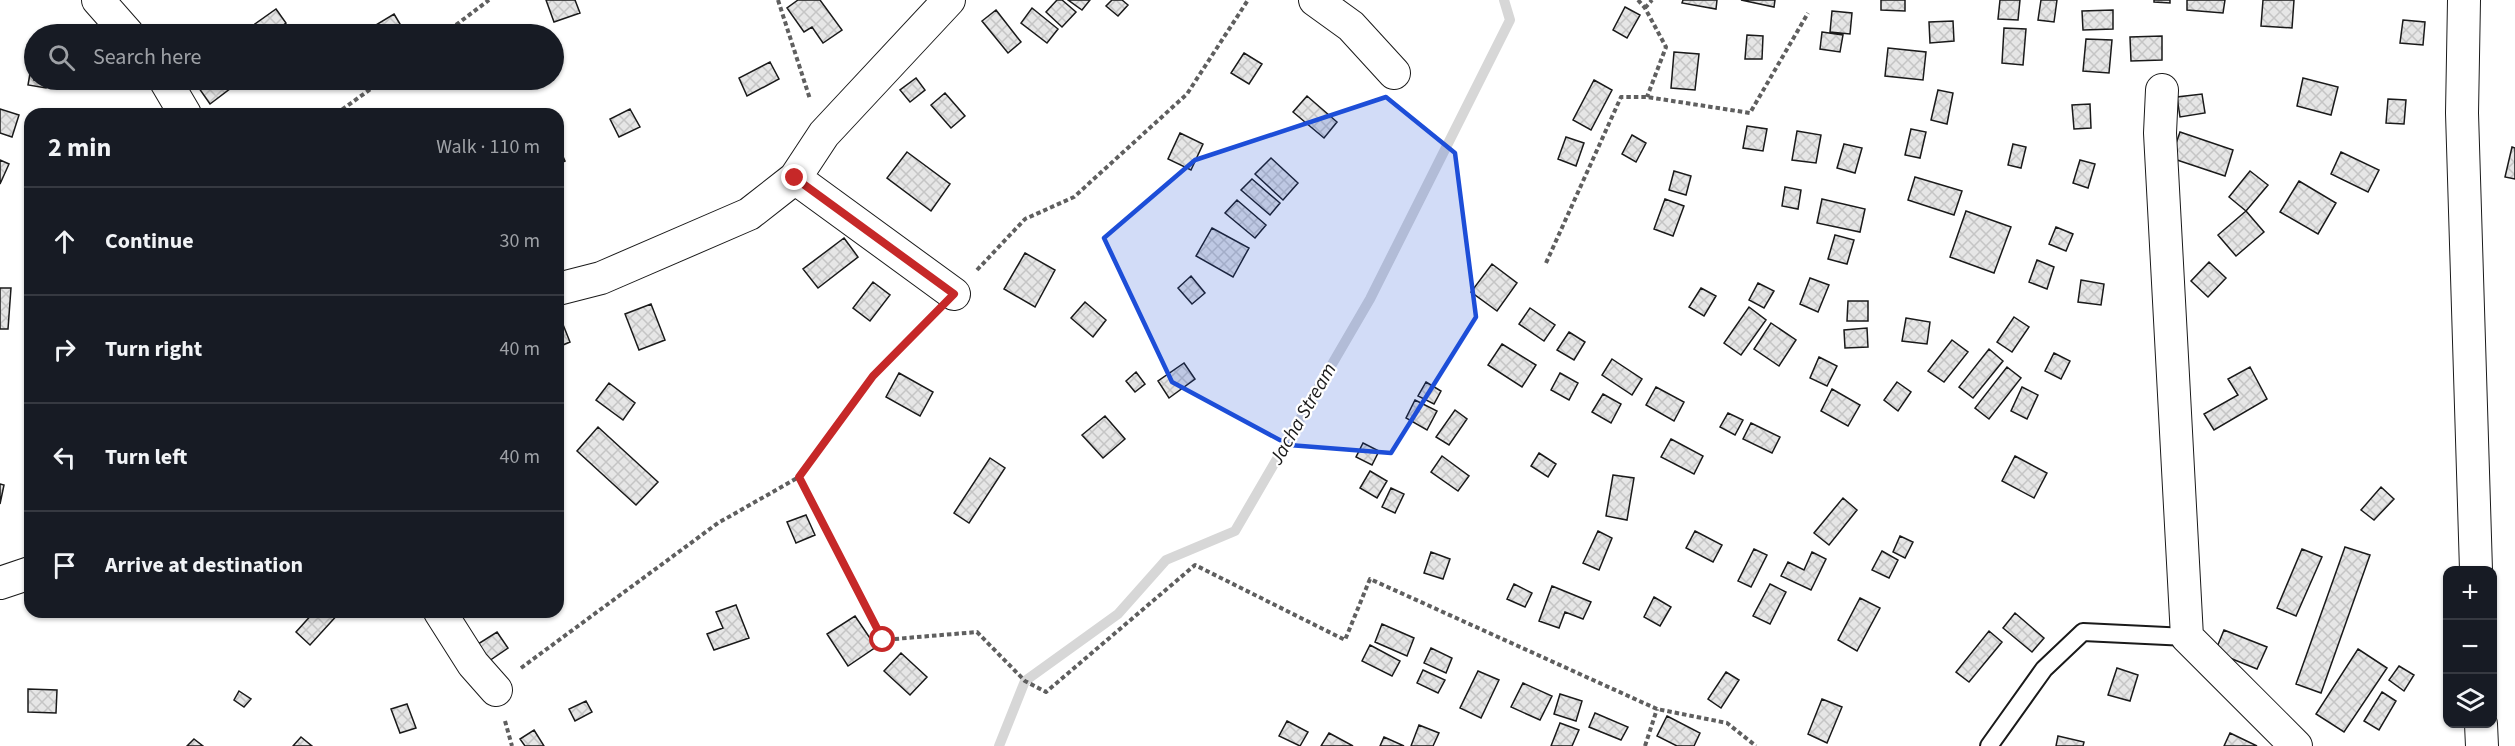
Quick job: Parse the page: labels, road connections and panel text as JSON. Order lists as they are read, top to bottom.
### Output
{
  "water": ["Jacha Stream"],
  "page": {
    "search": "Search here",
    "heading": ["2 min", "Walk · 110 m"],
    "list": [
      ["Continue", "30 m"],
      ["Turn right", "40 m"],
      ["Turn left", "40 m"],
      "Arrive at destination"
    ],
    "map_buttons": ["+", "−"]
  }
}
